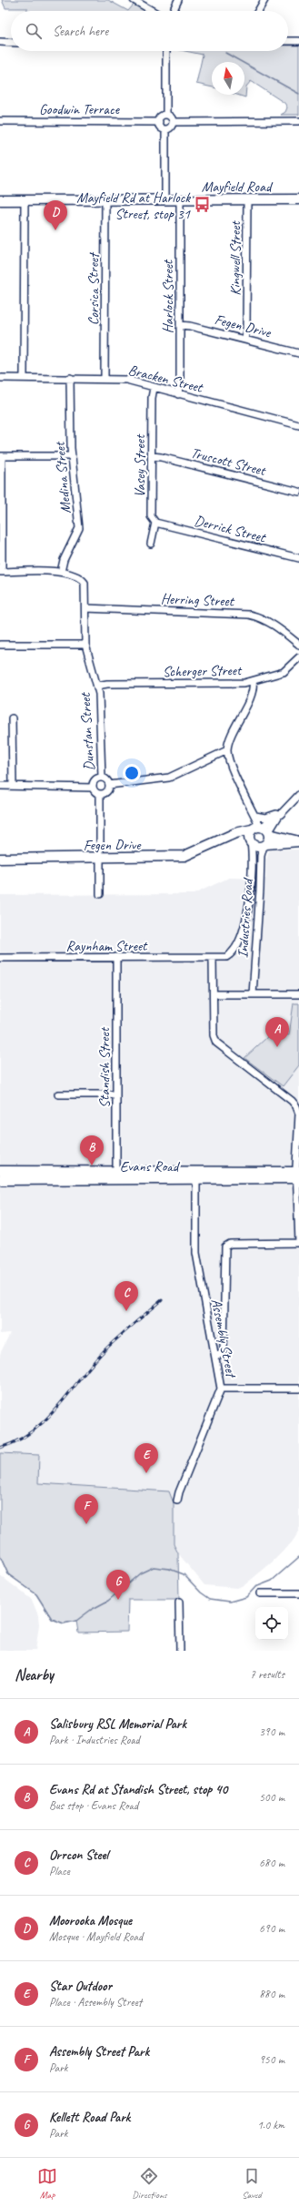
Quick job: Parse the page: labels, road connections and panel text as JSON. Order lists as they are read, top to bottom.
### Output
{
  "streets": {
    "street": [
      "Goodwin Terrace",
      "Mayfield Road",
      "Kingwell Street",
      "Corsica Street",
      "Harlock Street",
      "Fegen Drive",
      "Bracken Street",
      "Truscott Street",
      "Vasey Street",
      "Medina Street",
      "Derrick Street",
      "Herring Street",
      "Scherger Street",
      "Dunstan Street",
      "Industries Road",
      "Raynham Street",
      "Standish Street",
      "Evans Road",
      "Assembly Street"
    ]
  },
  "crossings": [
    ["Mayfield Road", "Kingwell Street"],
    ["Mayfield Road", "Corsica Street"],
    ["Mayfield Road", "Harlock Street"],
    ["Kingwell Street", "Fegen Drive"],
    ["Corsica Street", "Bracken Street"],
    ["Harlock Street", "Fegen Drive"],
    ["Harlock Street", "Bracken Street"],
    ["Fegen Drive", "Industries Road"],
    ["Bracken Street", "Vasey Street"],
    ["Bracken Street", "Medina Street"],
    ["Truscott Street", "Vasey Street"],
    ["Vasey Street", "Derrick Street"],
    ["Medina Street", "Dunstan Street"],
    ["Herring Street", "Dunstan Street"],
    ["Scherger Street", "Dunstan Street"],
    ["Industries Road", "Raynham Street"],
    ["Industries Road", "Evans Road"],
    ["Raynham Street", "Standish Street"],
    ["Standish Street", "Evans Road"],
    ["Evans Road", "Assembly Street"]
  ],
  "places": {
    "bus stop": ["Mayfield Rd at Harlock Street, stop 31"]
  },
  "north": "top",
  "page": {
    "search": "Search here",
    "pins": [
      "D",
      "A",
      "B",
      "C",
      "E",
      "F",
      "G"
    ],
    "heading": ["Nearby", "7 results"],
    "list": [
      {
        "mark": "A",
        "name": "Salisbury RSL Memorial Park",
        "note": "Park · Industries Road",
        "value": "390 m"
      },
      {
        "mark": "B",
        "name": "Evans Rd at Standish Street, stop 40",
        "note": "Bus stop · Evans Road",
        "value": "500 m"
      },
      {
        "mark": "C",
        "name": "Orrcon Steel",
        "note": "Place",
        "value": "680 m"
      },
      {
        "mark": "D",
        "name": "Moorooka Mosque",
        "note": "Mosque · Mayfield Road",
        "value": "690 m"
      },
      {
        "mark": "E",
        "name": "Star Outdoor",
        "note": "Place · Assembly Street",
        "value": "880 m"
      },
      {
        "mark": "F",
        "name": "Assembly Street Park",
        "note": "Park",
        "value": "950 m"
      },
      {
        "mark": "G",
        "name": "Kellett Road Park",
        "note": "Park",
        "value": "1.0 km"
      }
    ],
    "nav": ["Map", "Directions", "Saved"]
  }
}
